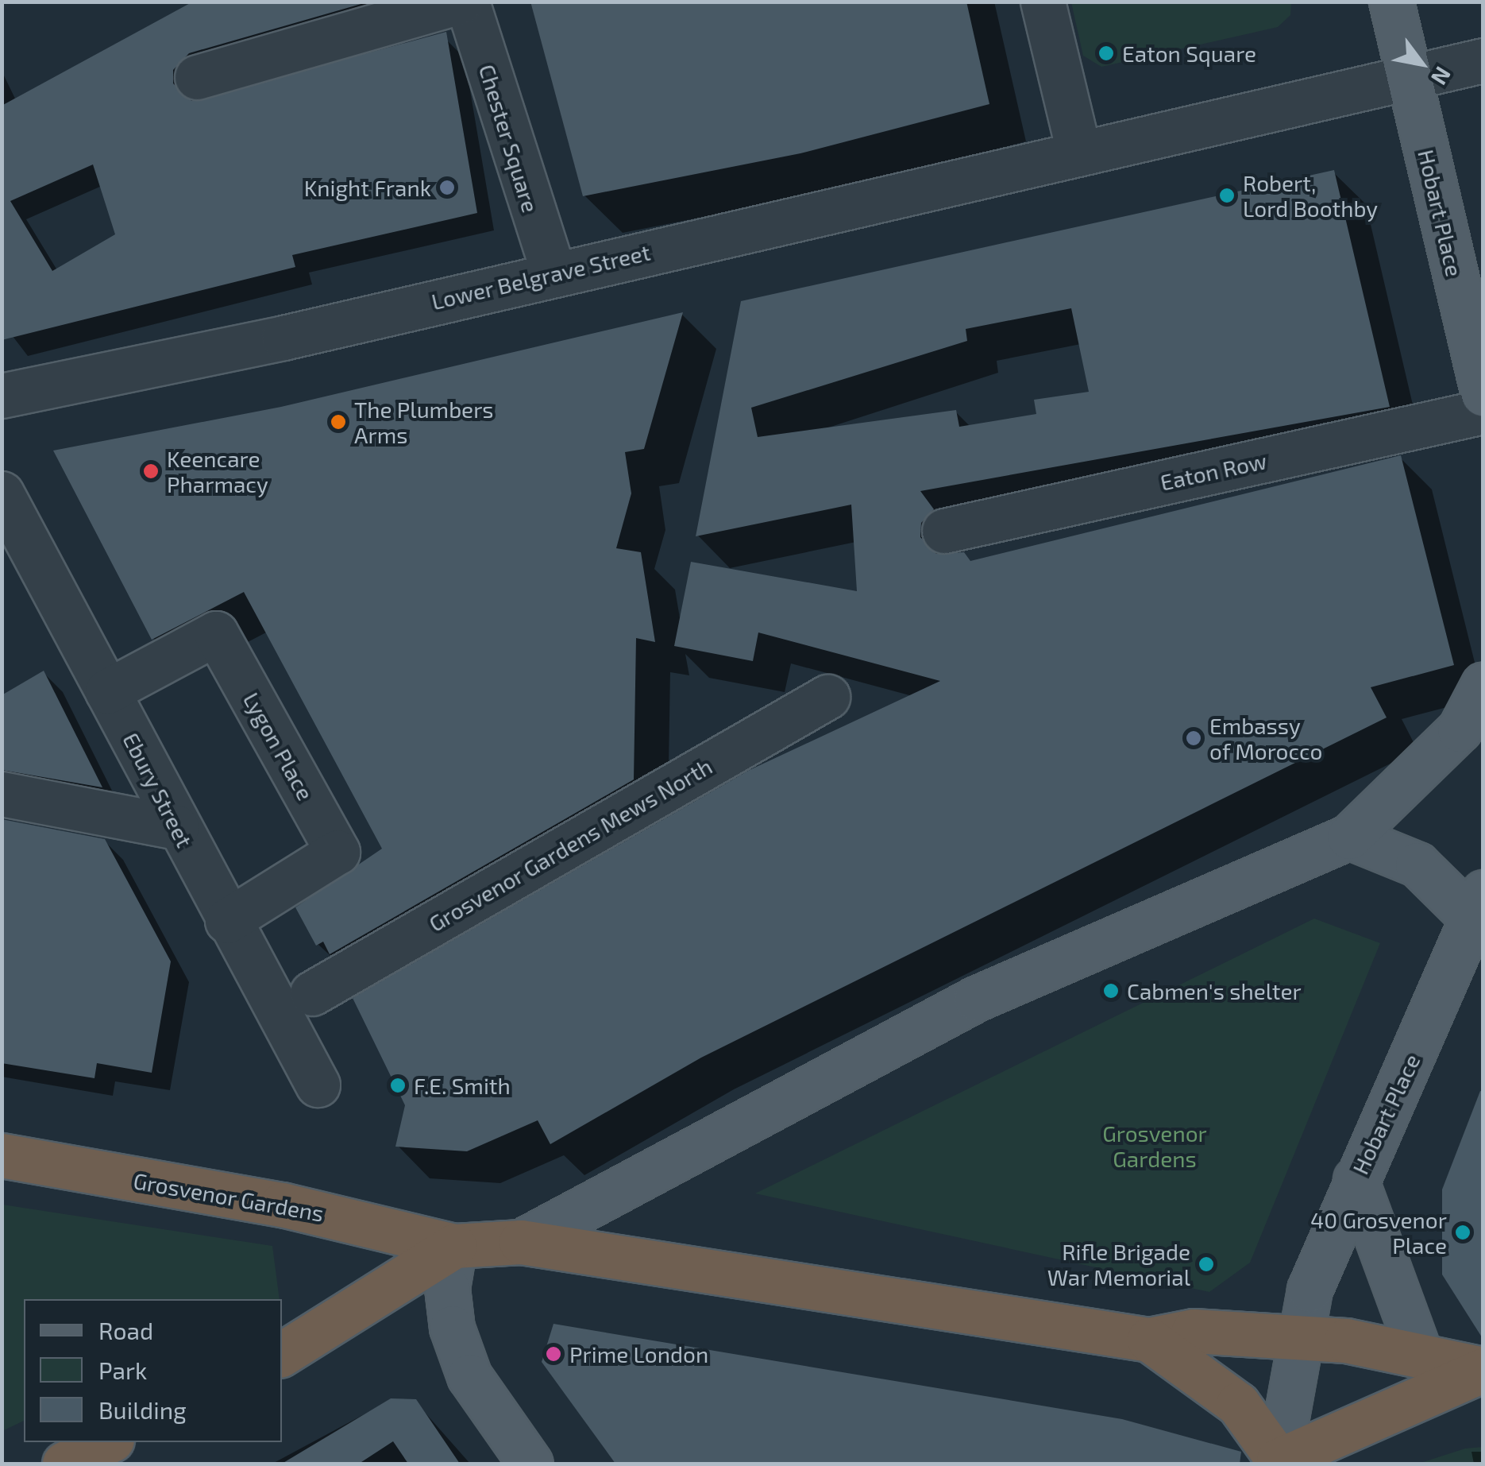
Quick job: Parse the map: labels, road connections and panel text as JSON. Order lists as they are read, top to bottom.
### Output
{
  "streets": {
    "highway": ["Grosvenor Gardens"],
    "main road": ["Hobart Place"],
    "street": [
      "Chester Square",
      "Lower Belgrave Street",
      "Eaton Row",
      "Lygon Place",
      "Ebury Street",
      "Grosvenor Gardens Mews North"
    ]
  },
  "crossings": [
    ["Chester Square", "Lower Belgrave Street"],
    ["Hobart Place", "Grosvenor Gardens"],
    ["Lygon Place", "Ebury Street"]
  ],
  "parks": ["Grosvenor Gardens"],
  "places": [
    "Eaton Square",
    "Knight Frank",
    "Robert, Lord Boothby",
    "The Plumbers Arms",
    "Keencare Pharmacy",
    "Embassy of Morocco",
    "Cabmen's shelter",
    "F.E. Smith",
    "40 Grosvenor Place",
    "Rifle Brigade War Memorial",
    "Prime London"
  ],
  "legend": ["Road", "Park", "Building"],
  "north": "bottom right"
}
